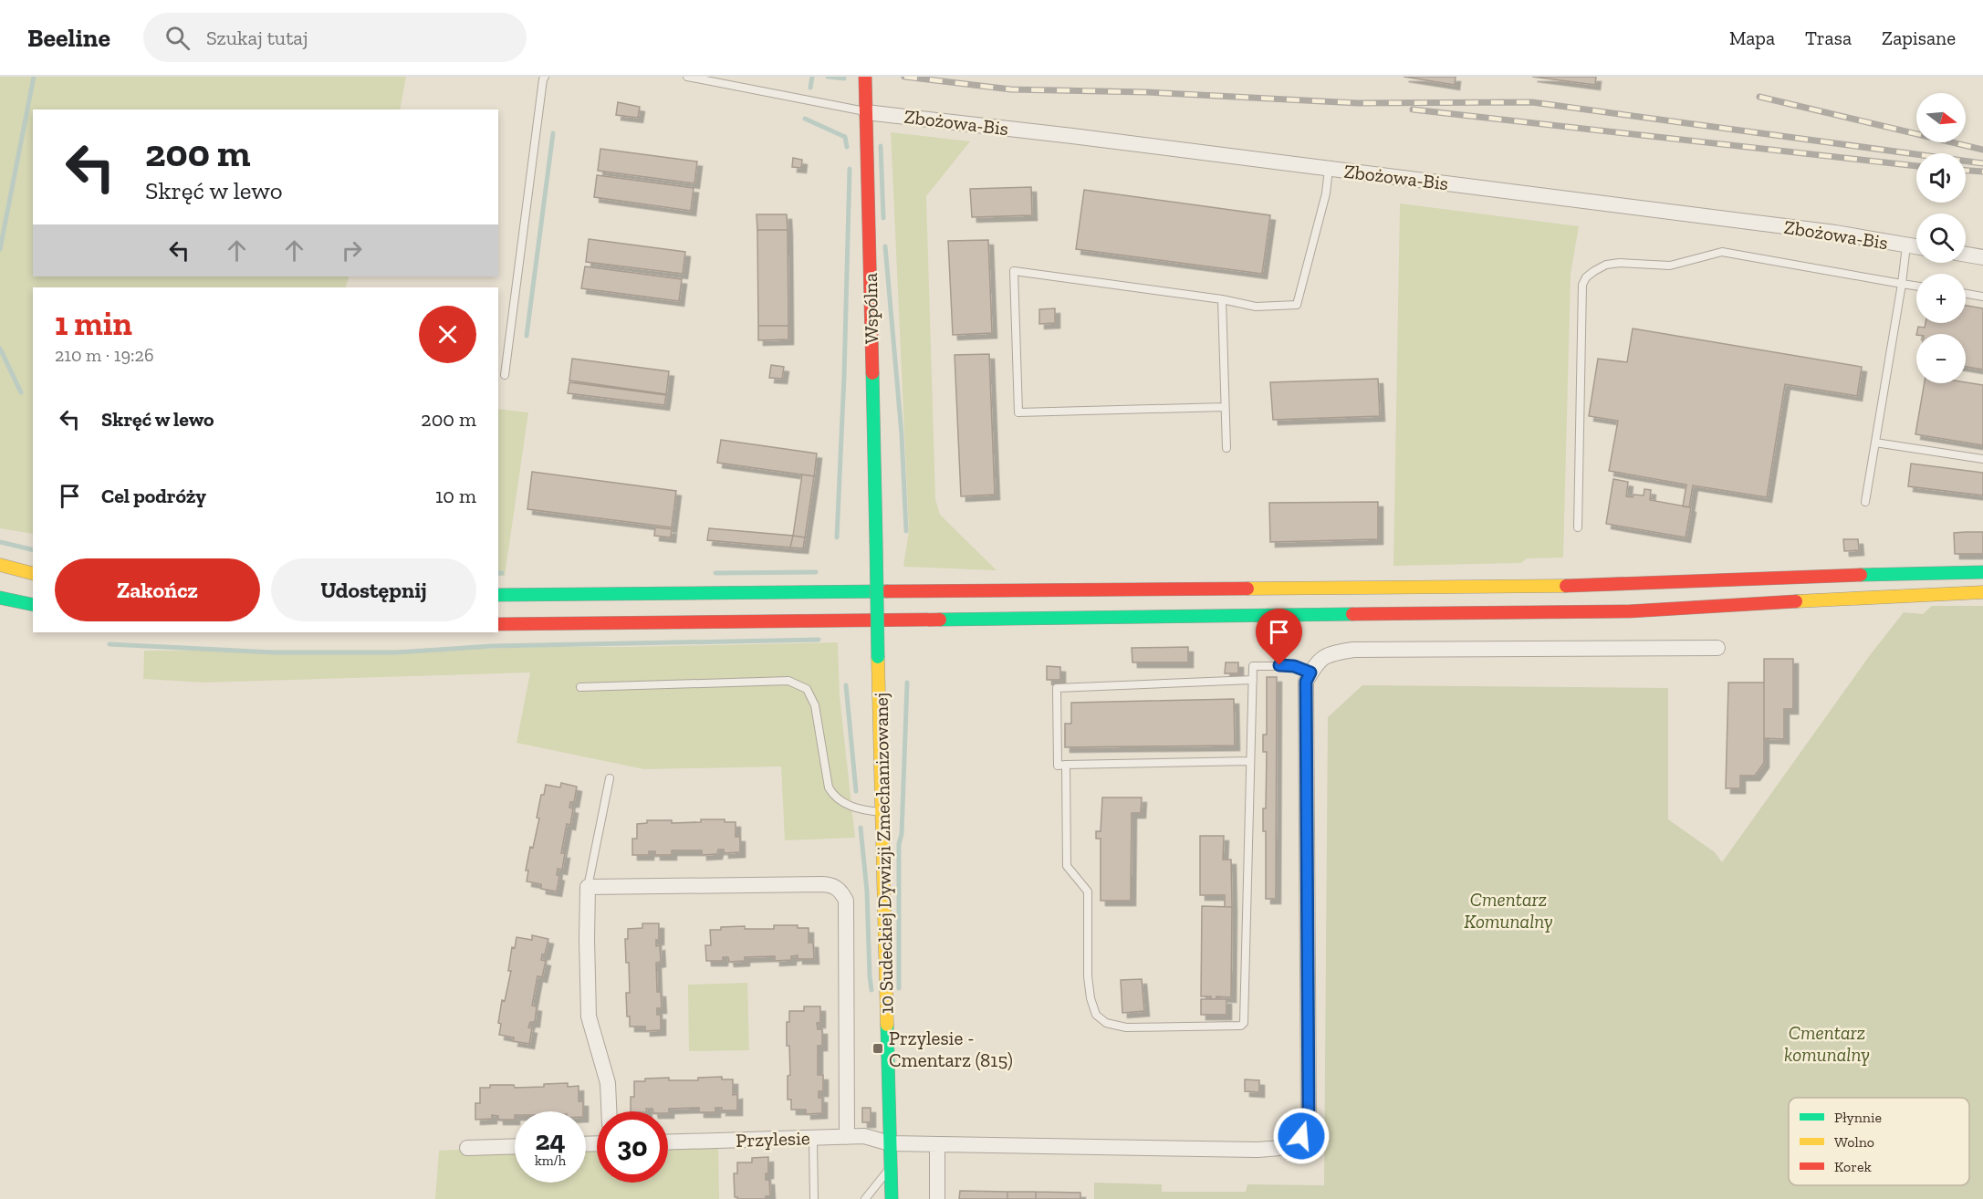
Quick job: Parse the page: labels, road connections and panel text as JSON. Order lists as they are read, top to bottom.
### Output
{
  "streets": {
    "main road": ["Wspólna", "10 Sudeckiej Dywizji Zmechanizowanej"],
    "street": ["Zbożowa-Bis", "Przylesie"]
  },
  "crossings": [
    ["Zbożowa-Bis", "Wspólna"],
    ["Wspólna", "10 Sudeckiej Dywizji Zmechanizowanej"],
    ["10 Sudeckiej Dywizji Zmechanizowanej", "Przylesie"]
  ],
  "parks": ["Cmentarz Komunalny", "Cmentarz komunalny"],
  "places": {
    "transit": ["Przylesie - Cmentarz (815)"]
  },
  "legend": ["Płynnie", "Wolno", "Korek"],
  "north": "right",
  "page": {
    "header": "Beeline",
    "search": "Szukaj tutaj",
    "nav": ["Mapa", "Trasa", "Zapisane"],
    "map_buttons": ["+", "−"],
    "turn": ["200 m", "Skręć w lewo"],
    "heading": ["1 min", "210 m · 19:26"],
    "list": [
      {
        "name": "Skręć w lewo",
        "value": "200 m"
      },
      {
        "name": "Cel podróży",
        "value": "10 m"
      }
    ],
    "buttons": ["Zakończ", "Udostępnij"],
    "speed": "24 km/h",
    "limit": "30"
  }
}
